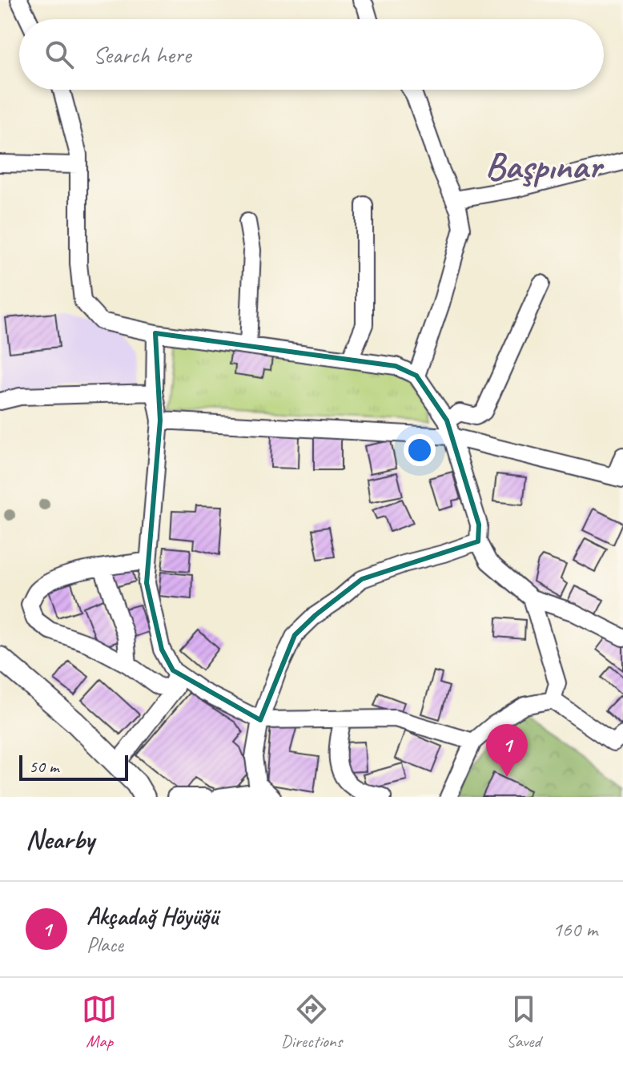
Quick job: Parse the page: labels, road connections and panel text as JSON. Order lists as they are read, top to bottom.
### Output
{
  "districts": ["Başpınar"],
  "scale_bar": "50 m",
  "page": {
    "search": "Search here",
    "pins": "1",
    "scale": "50 m",
    "heading": "Nearby",
    "list": [
      {
        "mark": "1",
        "name": "Akçadağ Höyüğü",
        "note": "Place",
        "value": "160 m"
      }
    ],
    "nav": ["Map", "Directions", "Saved"]
  }
}
